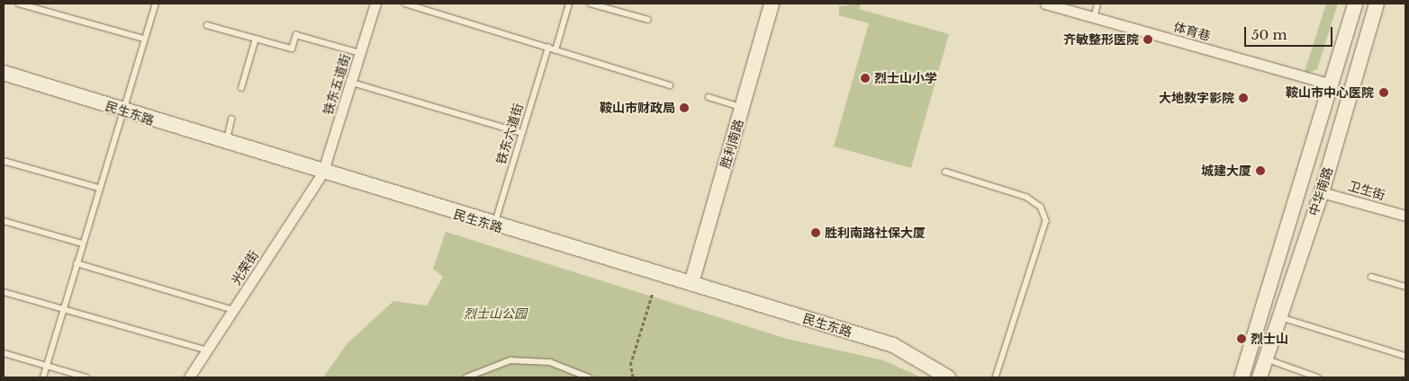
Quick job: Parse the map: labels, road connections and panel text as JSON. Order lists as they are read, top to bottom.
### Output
{
  "streets": {
    "main road": ["民生东路", "胜利南路", "中华南路"],
    "street": [
      "体育巷",
      "铁东五道街",
      "卫生街",
      "光荣街"
    ],
    "lane": ["铁东六道街"]
  },
  "crossings": [
    ["体育巷", "中华南路"],
    ["铁东五道街", "民生东路"],
    ["铁东五道街", "光荣街"],
    ["民生东路", "铁东六道街"],
    ["民生东路", "胜利南路"],
    ["民生东路", "光荣街"],
    ["卫生街", "中华南路"]
  ],
  "parks": ["烈士山公园"],
  "places": [
    "齐敏整形医院",
    "烈士山小学",
    "鞍山市中心医院",
    "大地数字影院",
    "鞍山市财政局",
    "城建大厦",
    "胜利南路社保大厦",
    "烈士山"
  ],
  "scale_bar": "50 m"
}
